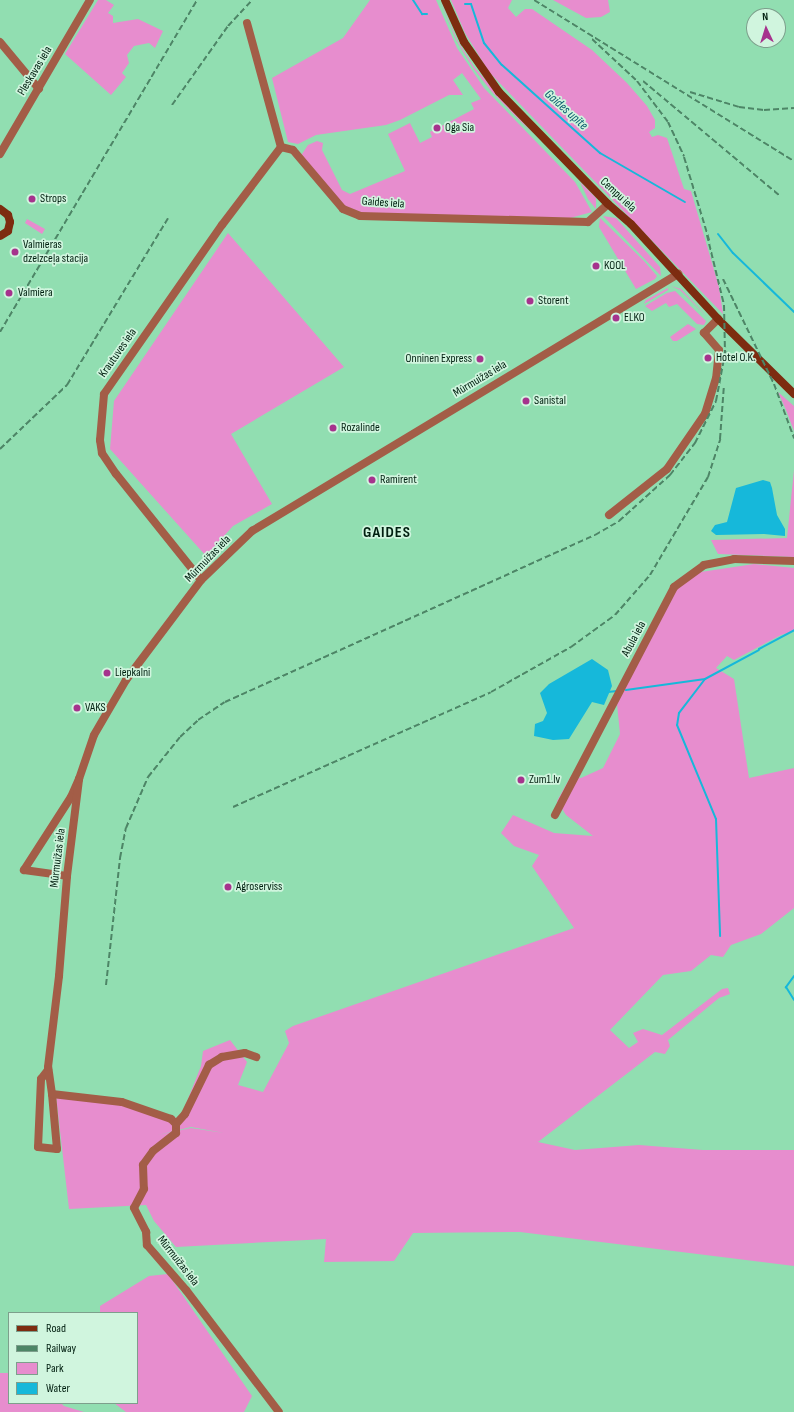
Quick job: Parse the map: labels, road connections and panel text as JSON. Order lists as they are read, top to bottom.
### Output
{
  "streets": {
    "main road": ["Cempu iela"],
    "street": [
      "Pleskavas iela",
      "Gaides iela",
      "Krautuves iela",
      "Mūrmuižas iela",
      "Abula iela"
    ]
  },
  "crossings": [
    ["Cempu iela", "Gaides iela"],
    ["Cempu iela", "Mūrmuižas iela"],
    ["Gaides iela", "Krautuves iela"],
    ["Krautuves iela", "Mūrmuižas iela"]
  ],
  "districts": ["GAIDES"],
  "water": ["Gaides upīte"],
  "places": [
    "Oga Sia",
    "Strops",
    "Valmieras dzelzceļa stacija",
    "KOOL",
    "Valmiera",
    "Storent",
    "ELKO",
    "Hotel O.K.",
    "Onninen Express",
    "Sanistal",
    "Rozalinde",
    "Ramirent",
    "Liepkalni",
    "VAKS",
    "Zum1.lv",
    "Agroserviss"
  ],
  "legend": [
    "Road",
    "Railway",
    "Park",
    "Water"
  ],
  "north": "top"
}
